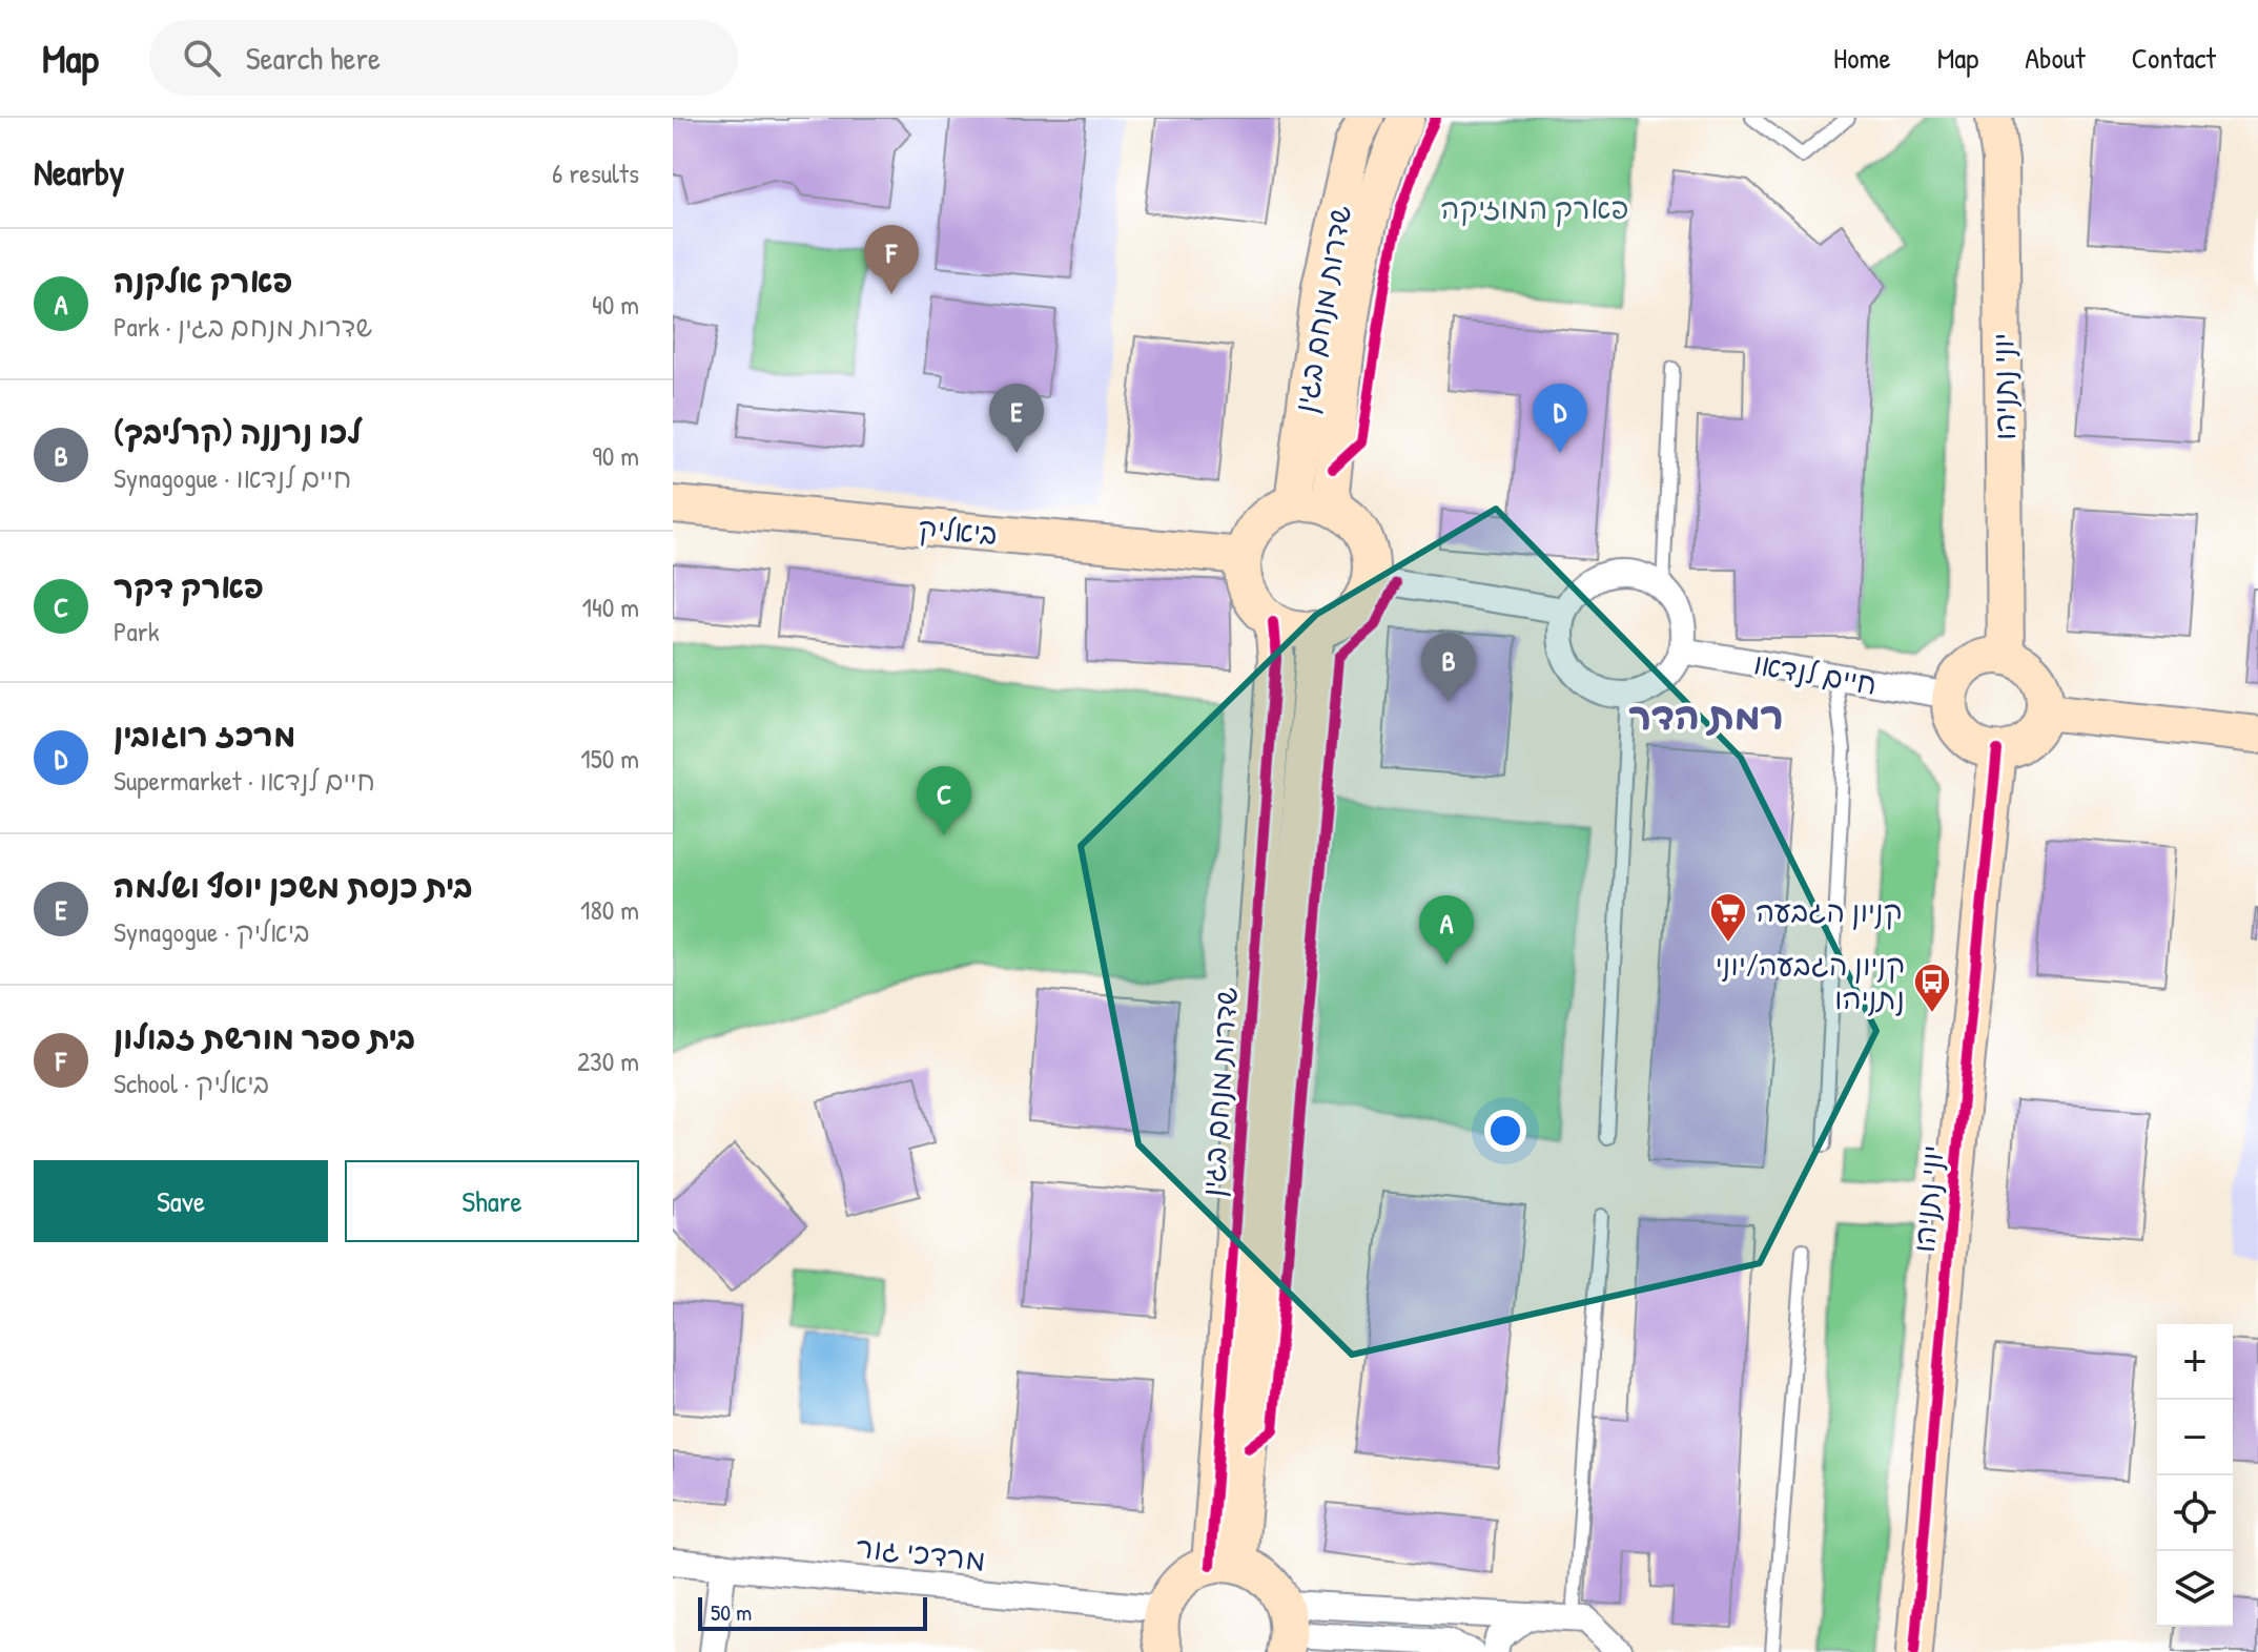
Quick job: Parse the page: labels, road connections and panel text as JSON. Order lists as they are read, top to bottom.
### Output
{
  "streets": {
    "street": [
      "שדרות מנחם בגין",
      "יוני נתניהו",
      "ביאליק",
      "חיים לנדאו",
      "מרדכי גור"
    ]
  },
  "crossings": [
    ["שדרות מנחם בגין", "ביאליק"],
    ["יוני נתניהו", "חיים לנדאו"]
  ],
  "districts": ["רמת הדר"],
  "parks": ["פארק המוזיקה"],
  "places": {
    "supermarket": ["קניון הגבעה"],
    "bus stop": ["קניון הגבעה/יוני נתניהו"]
  },
  "scale_bar": "50 m",
  "page": {
    "header": "Map",
    "search": "Search here",
    "nav": [
      "Home",
      "Map",
      "About",
      "Contact"
    ],
    "heading": ["Nearby", "6 results"],
    "pins": [
      "F",
      "D",
      "E",
      "B",
      "C",
      "A"
    ],
    "list": [
      {
        "mark": "A",
        "name": "פארק אלקנה",
        "note": "Park · שדרות מנחם בגין",
        "value": "40 m"
      },
      {
        "mark": "B",
        "name": "לכו נרננה (קרליבך)",
        "note": "Synagogue · חיים לנדאו",
        "value": "90 m"
      },
      {
        "mark": "C",
        "name": "פארק דקר",
        "note": "Park",
        "value": "140 m"
      },
      {
        "mark": "D",
        "name": "מרכז רוגובין",
        "note": "Supermarket · חיים לנדאו",
        "value": "150 m"
      },
      {
        "mark": "E",
        "name": "בית כנסת משכן יוסף ושלמה",
        "note": "Synagogue · ביאליק",
        "value": "180 m"
      },
      {
        "mark": "F",
        "name": "בית ספר מורשת זבולון",
        "note": "School · ביאליק",
        "value": "230 m"
      }
    ],
    "buttons": ["Save", "Share"],
    "map_buttons": ["+", "−"],
    "scale": "50 m"
  }
}
